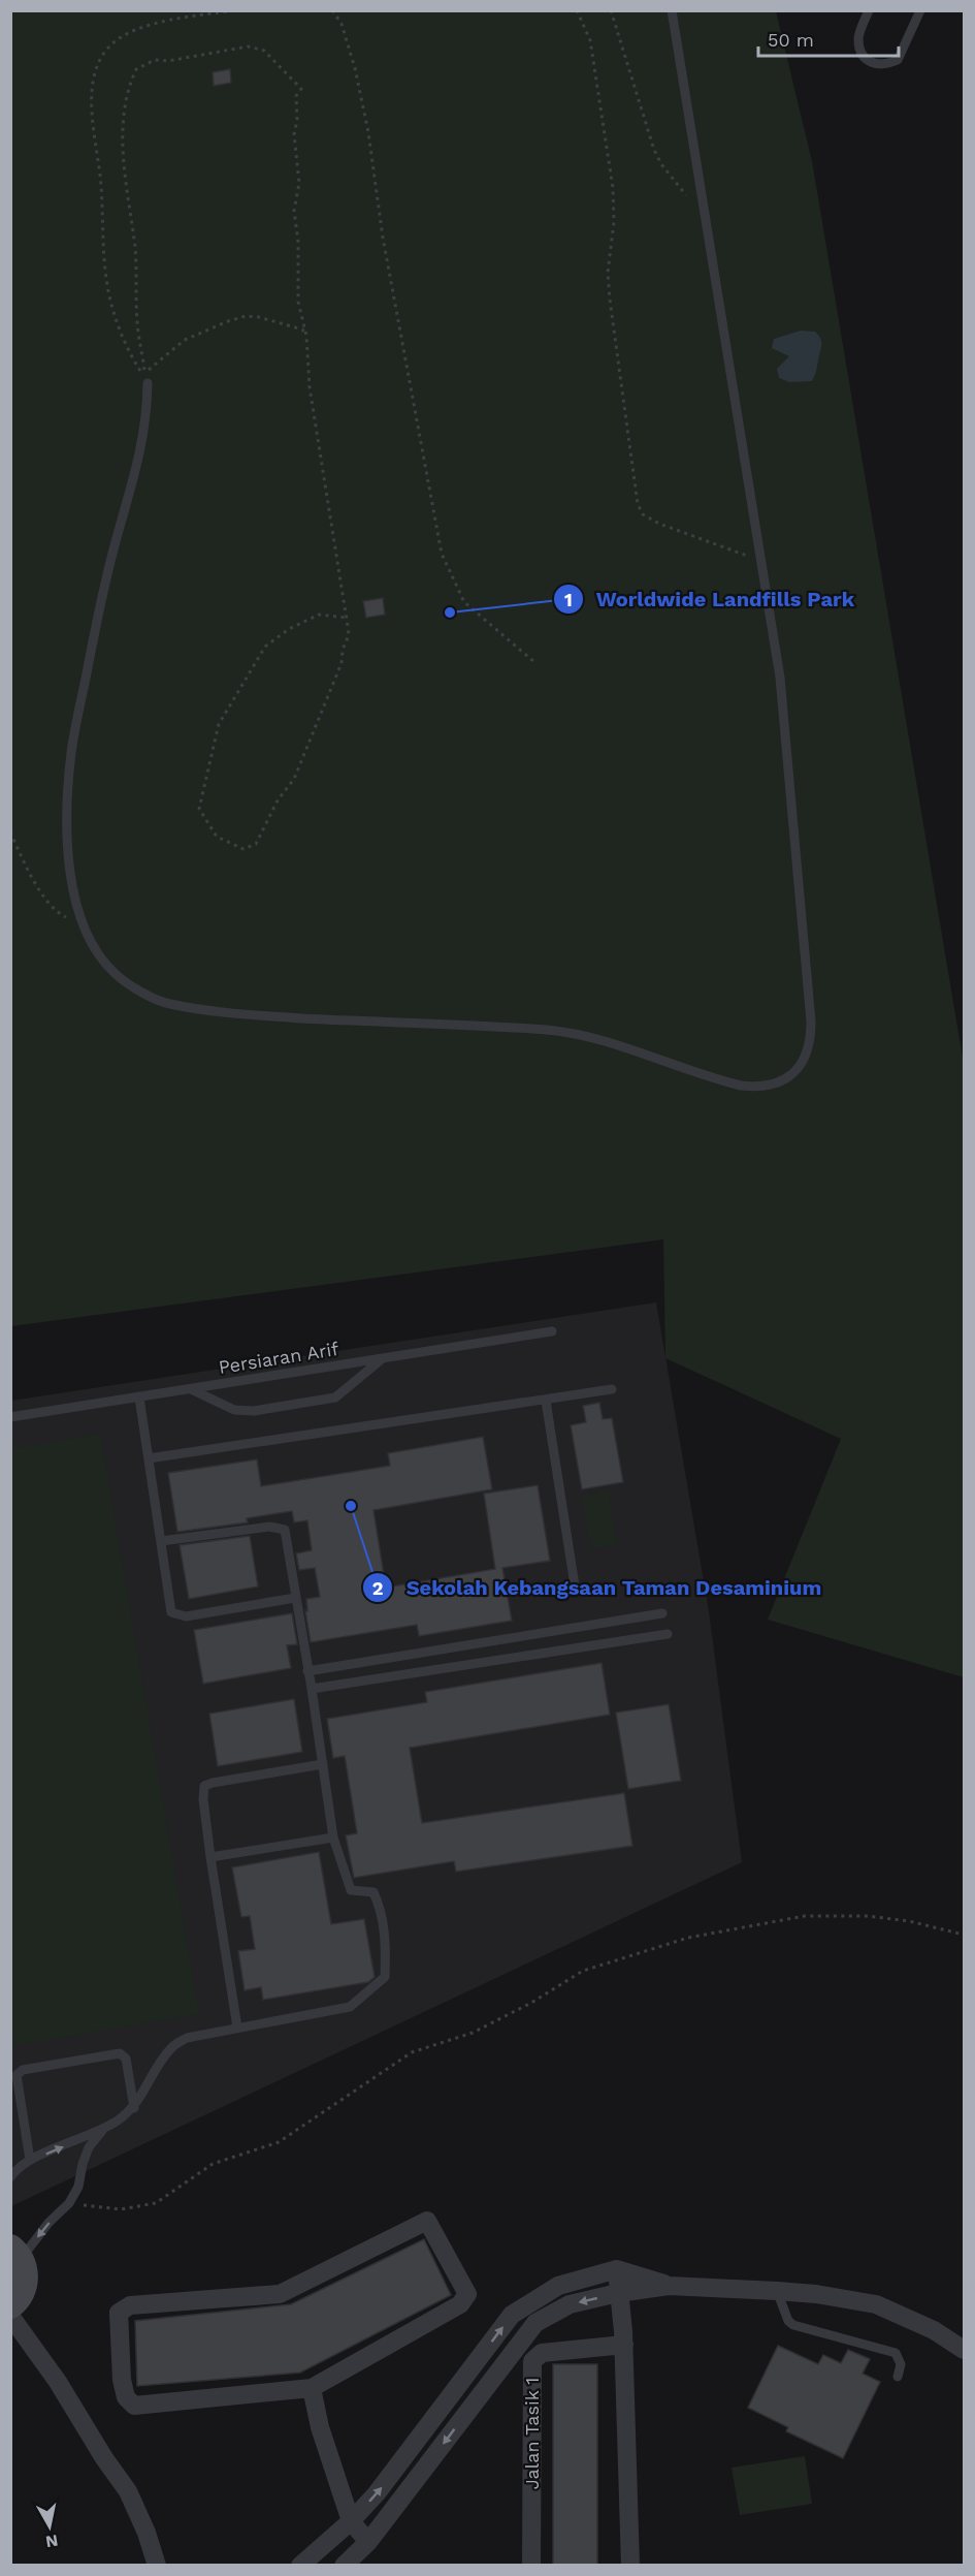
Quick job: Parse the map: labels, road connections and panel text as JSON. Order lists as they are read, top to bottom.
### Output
{
  "streets": {
    "street": ["Jalan Tasik 1"],
    "lane": ["Persiaran Arif"]
  },
  "places": ["Worldwide Landfills Park", "Sekolah Kebangsaan Taman Desaminium"],
  "scale_bar": "50 m",
  "north": "bottom"
}
